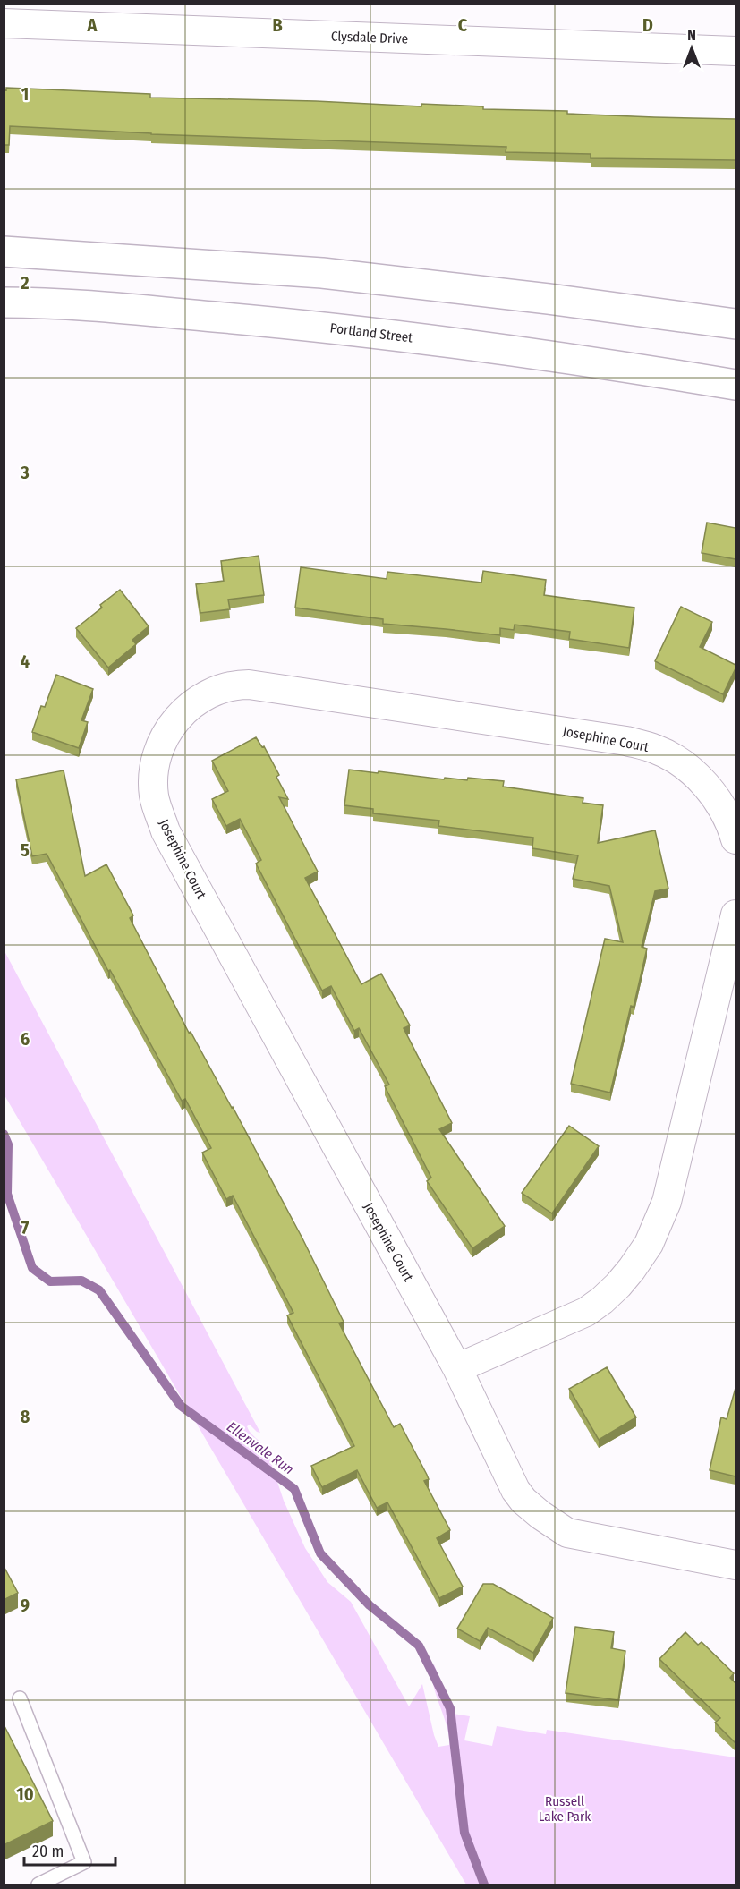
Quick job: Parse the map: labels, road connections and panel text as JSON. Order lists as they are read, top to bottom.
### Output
{
  "streets": {
    "main road": ["Portland Street"],
    "street": ["Clysdale Drive", "Josephine Court"]
  },
  "water": ["Ellenvale Run"],
  "parks": ["Russell Lake Park"],
  "scale_bar": "20 m",
  "north": "top",
  "grid": {
    "columns": [
      "A",
      "B",
      "C",
      "D"
    ],
    "rows": [
      "1",
      "2",
      "3",
      "4",
      "5",
      "6",
      "7",
      "8",
      "9",
      "10"
    ]
  }
}
